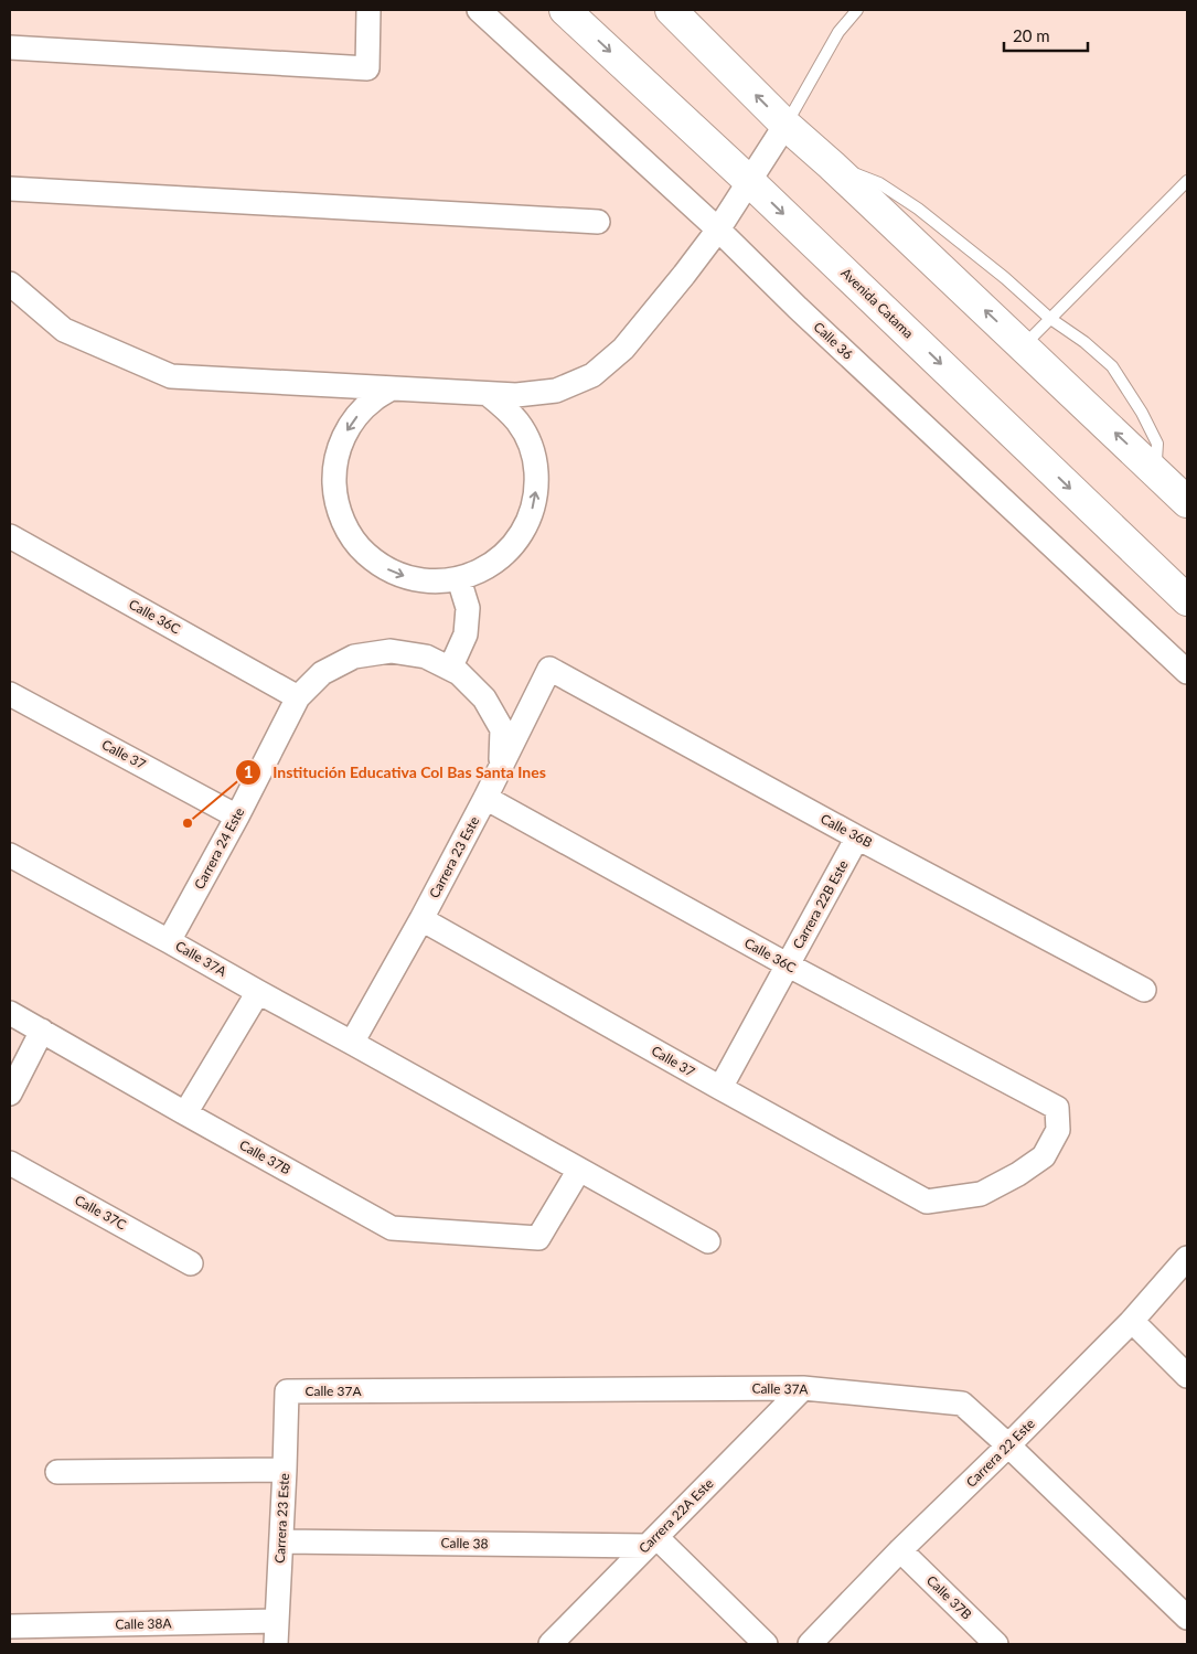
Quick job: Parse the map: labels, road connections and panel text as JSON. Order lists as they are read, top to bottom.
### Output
{
  "streets": {
    "main road": ["Avenida Catama"],
    "street": [
      "Calle 36",
      "Calle 36C",
      "Calle 37",
      "Calle 36B",
      "Carrera 24 Este",
      "Carrera 23 Este",
      "Carrera 22B Este",
      "Calle 37A",
      "Calle 37B",
      "Calle 37C",
      "Carrera 22 Este",
      "Carrera 22A Este",
      "Calle 38",
      "Calle 38A"
    ]
  },
  "crossings": [
    ["Calle 36C", "Calle 37"],
    ["Calle 36C", "Carrera 24 Este"],
    ["Calle 36C", "Carrera 23 Este"],
    ["Calle 36C", "Carrera 22B Este"],
    ["Calle 37", "Carrera 24 Este"],
    ["Calle 37", "Carrera 23 Este"],
    ["Calle 37", "Carrera 22B Este"],
    ["Calle 36B", "Carrera 23 Este"],
    ["Calle 36B", "Carrera 22B Este"],
    ["Carrera 24 Este", "Carrera 23 Este"],
    ["Carrera 24 Este", "Calle 37A"],
    ["Carrera 23 Este", "Calle 37A"],
    ["Carrera 23 Este", "Calle 38"],
    ["Carrera 23 Este", "Calle 38A"],
    ["Calle 37A", "Calle 37B"],
    ["Calle 37A", "Carrera 22 Este"],
    ["Calle 37A", "Carrera 22A Este"],
    ["Calle 37B", "Carrera 22 Este"],
    ["Carrera 22A Este", "Calle 38"]
  ],
  "places": ["Institución Educativa Col Bas Santa Ines"],
  "scale_bar": "20 m"
}
